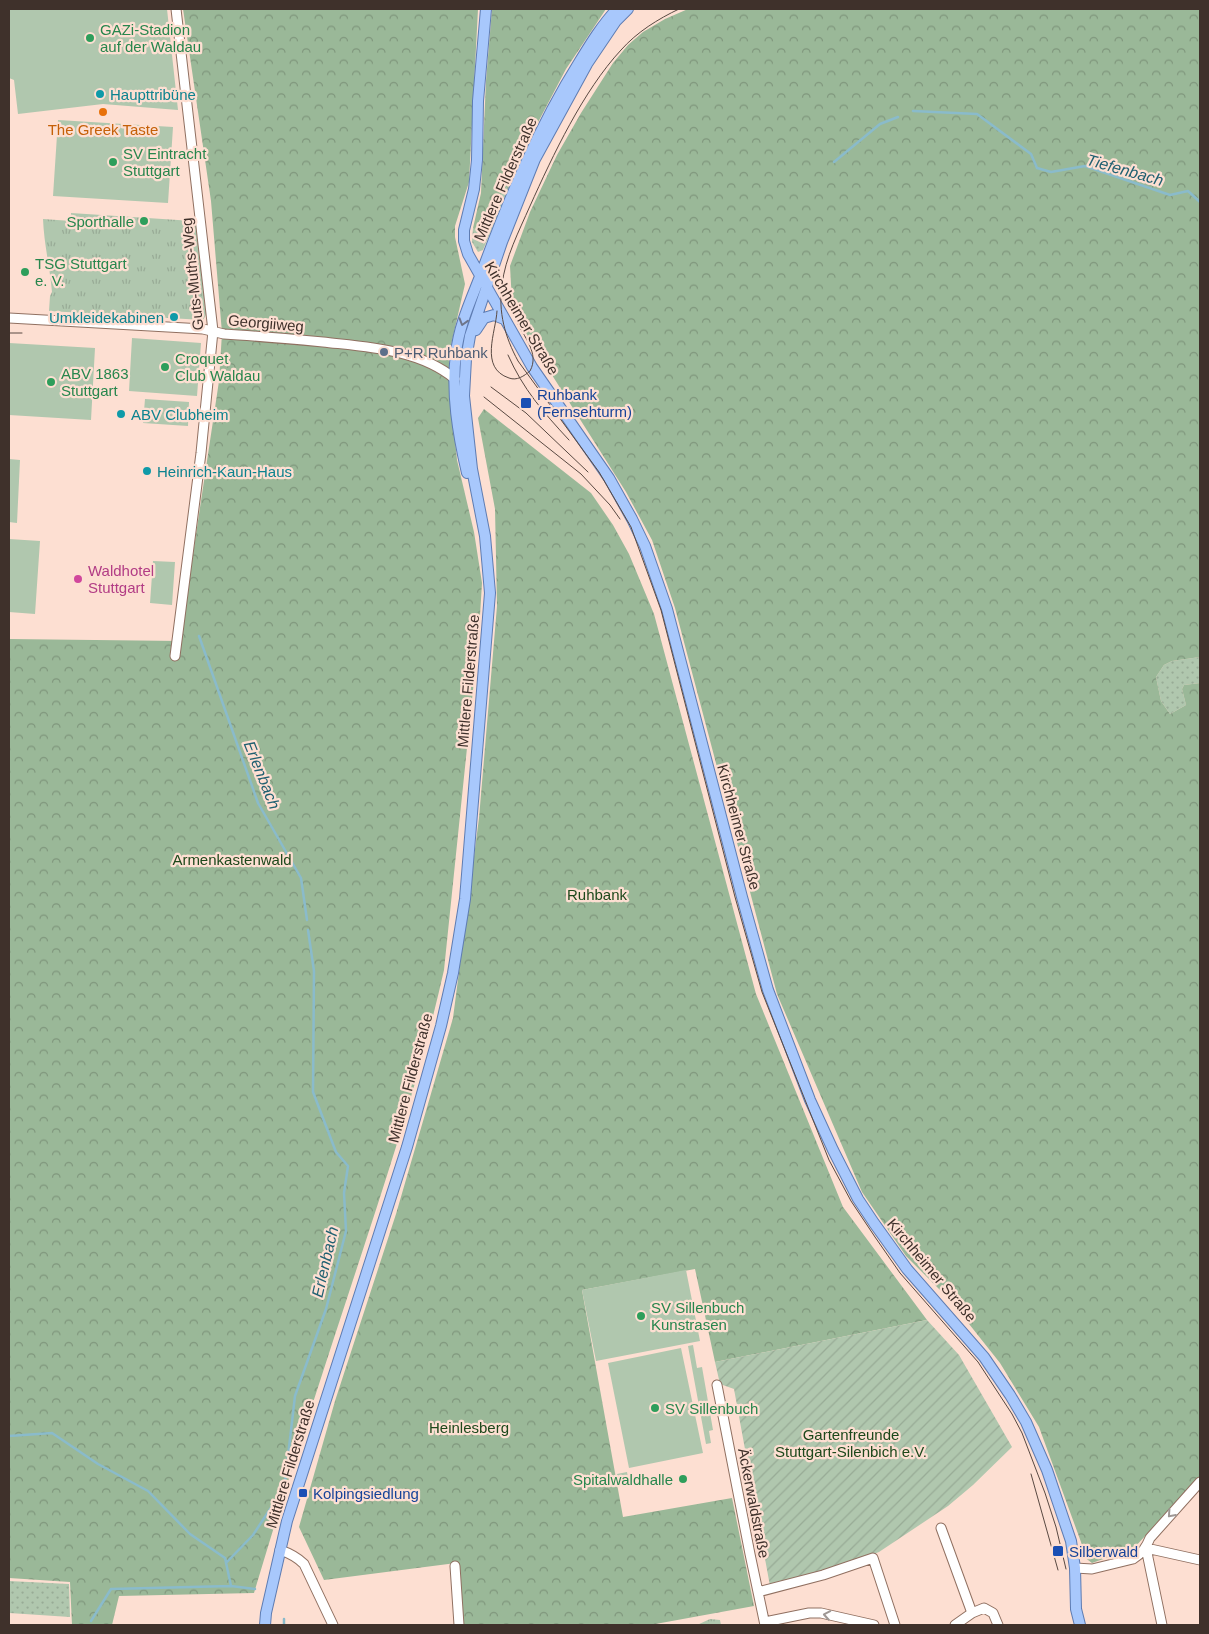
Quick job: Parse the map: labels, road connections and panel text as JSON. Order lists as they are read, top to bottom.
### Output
{
  "streets": {
    "main road": ["Mittlere Filderstraße", "Kirchheimer Straße"],
    "street": ["Guts-Muths-Weg", "Georgiiweg", "Äckerwaldstraße"]
  },
  "crossings": [
    ["Mittlere Filderstraße", "Kirchheimer Straße"],
    ["Mittlere Filderstraße", "Georgiiweg"],
    ["Guts-Muths-Weg", "Georgiiweg"]
  ],
  "water": ["Tiefenbach", "Erlenbach"],
  "parks": [
    "Armenkastenwald",
    "Ruhbank",
    "Heinlesberg",
    "Gartenfreunde Stuttgart-Silenbich e.V."
  ],
  "places": {
    "other": [
      "GAZi-Stadion auf der Waldau",
      "Haupttribüne",
      "The Greek Taste",
      "SV Eintracht Stuttgart",
      "Sporthalle",
      "TSG Stuttgart e. V.",
      "Umkleidekabinen",
      "P+R Ruhbank",
      "Croquet Club Waldau",
      "ABV 1863 Stuttgart",
      "ABV Clubheim",
      "Heinrich-Kaun-Haus",
      "Waldhotel Stuttgart",
      "SV Sillenbuch Kunstrasen",
      "SV Sillenbuch",
      "Spitalwaldhalle"
    ],
    "transit": ["Ruhbank (Fernsehturm)", "Kolpingsiedlung", "Silberwald"]
  }
}
